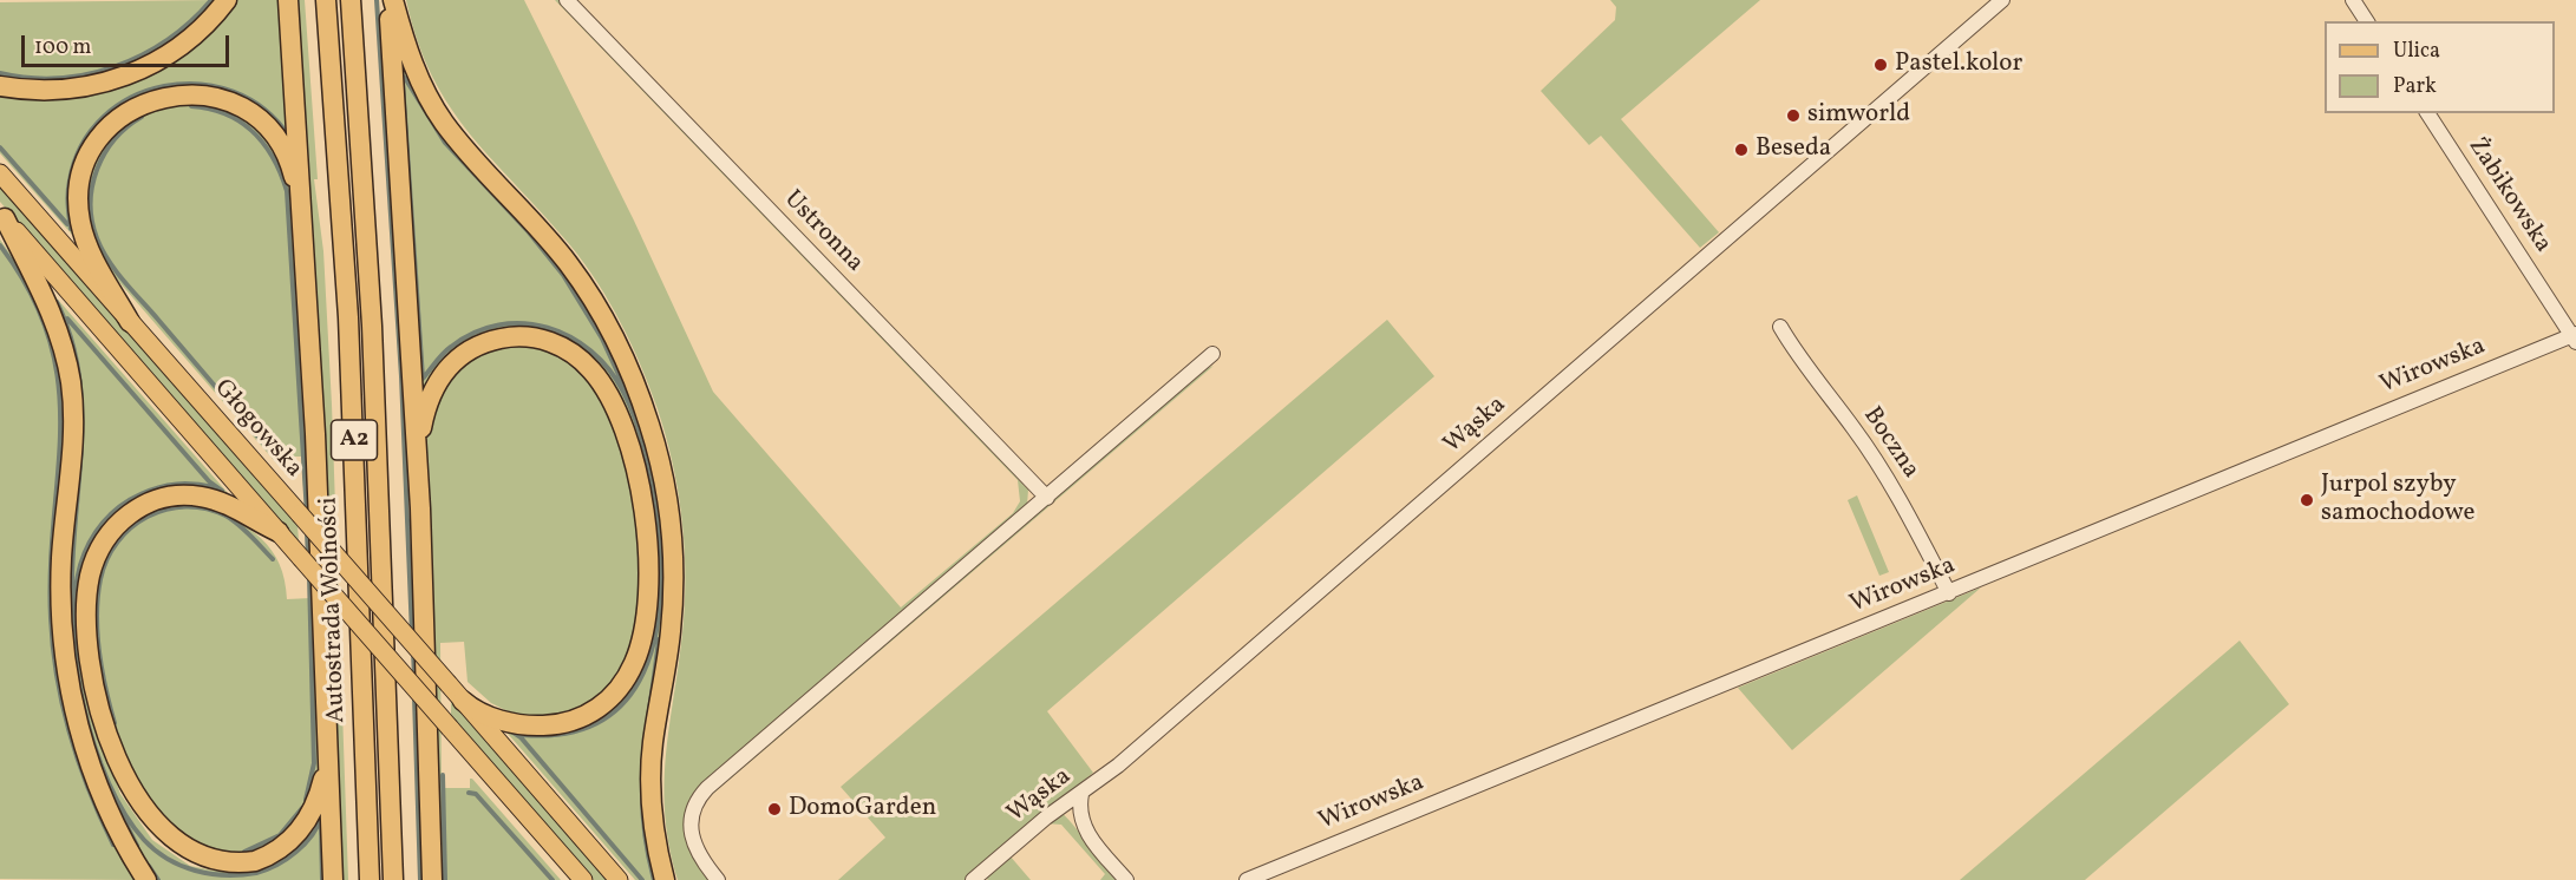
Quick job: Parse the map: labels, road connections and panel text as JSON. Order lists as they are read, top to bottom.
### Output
{
  "streets": {
    "highway": ["A2", "Autostrada Wolności"],
    "main road": ["Głogowska"],
    "street": [
      "Żabikowska",
      "Ustronna",
      "Wirowska",
      "Wąska",
      "Boczna"
    ]
  },
  "crossings": [
    ["Żabikowska", "Wirowska"],
    ["Wirowska", "Boczna"]
  ],
  "places": [
    "Pastel.kolor",
    "simworld",
    "Beseda",
    "Jurpol szyby samochodowe",
    "DomoGarden"
  ],
  "legend": ["Ulica", "Park"],
  "scale_bar": "100 m"
}
